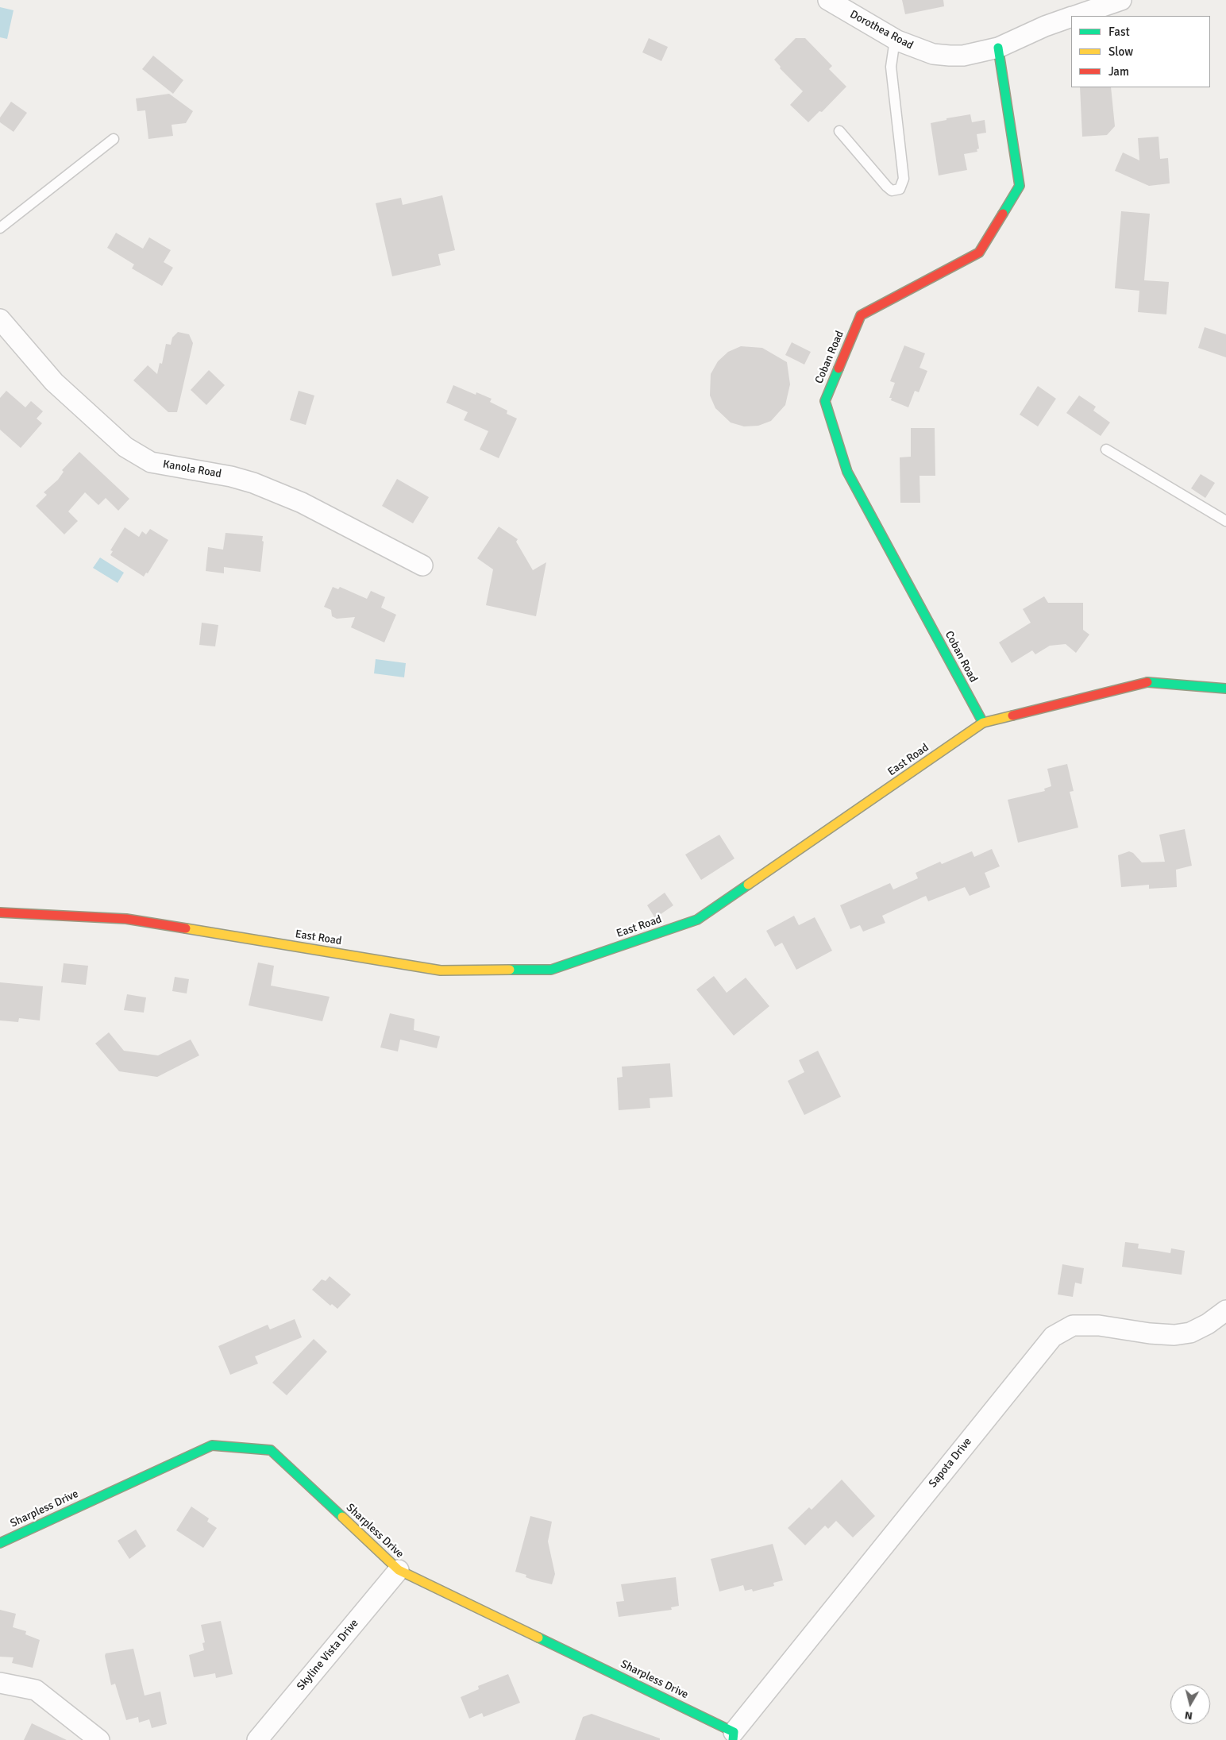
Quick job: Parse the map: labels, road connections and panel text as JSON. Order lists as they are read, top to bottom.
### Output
{
  "streets": {
    "street": [
      "Dorothea Road",
      "Coban Road",
      "Kanola Road",
      "East Road",
      "Sapota Drive",
      "Sharpless Drive",
      "Skyline Vista Drive"
    ]
  },
  "crossings": [
    ["Dorothea Road", "Coban Road"],
    ["Coban Road", "East Road"],
    ["Sapota Drive", "Sharpless Drive"],
    ["Sharpless Drive", "Skyline Vista Drive"]
  ],
  "legend": ["Fast", "Slow", "Jam"],
  "north": "bottom"
}
